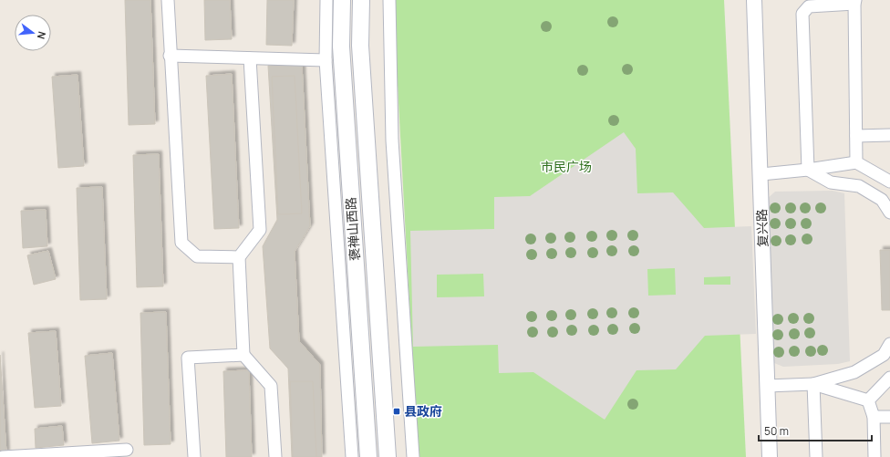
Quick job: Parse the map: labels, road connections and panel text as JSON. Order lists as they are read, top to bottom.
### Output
{
  "streets": {
    "main road": ["褒禅山西路"],
    "street": ["复兴路"]
  },
  "parks": ["市民广场"],
  "places": {
    "transit": ["县政府"]
  },
  "scale_bar": "50 m",
  "north": "right"
}
